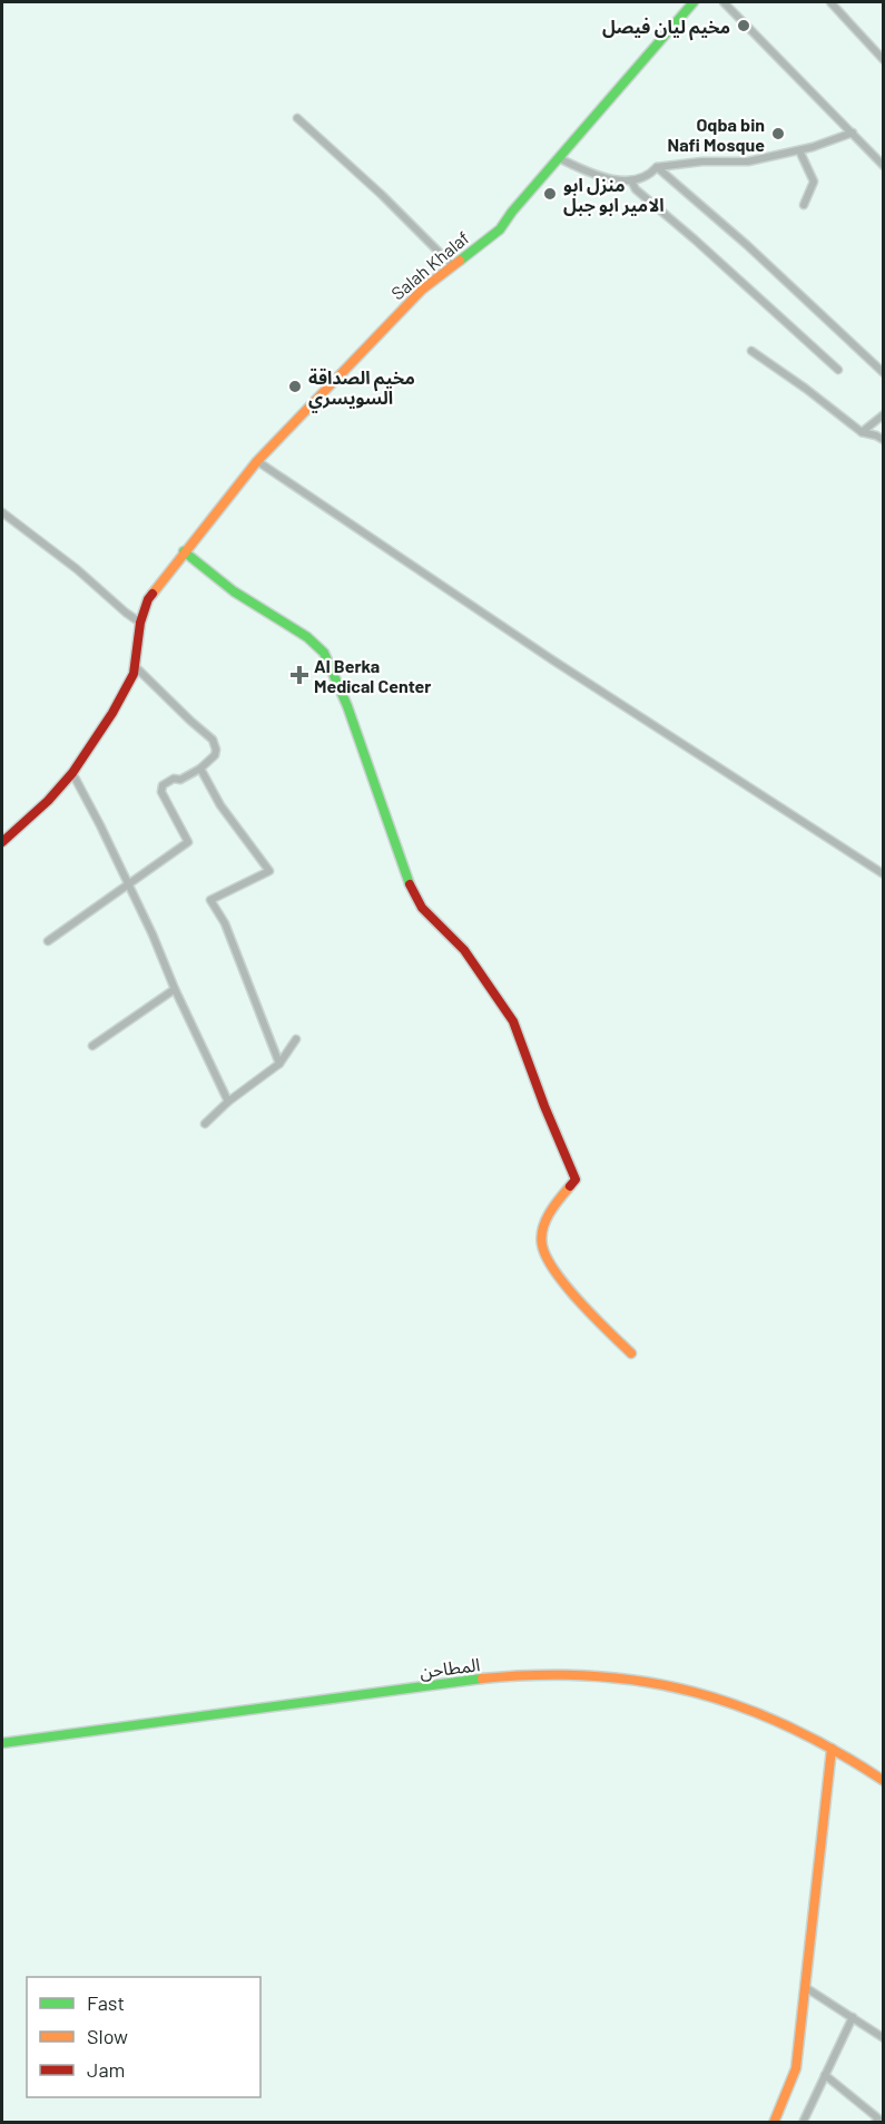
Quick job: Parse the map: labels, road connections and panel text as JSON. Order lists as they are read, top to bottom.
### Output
{
  "streets": {
    "street": ["Salah Khalaf", "المطاحن"]
  },
  "places": {
    "other": [
      "مخيم ليان فيصل",
      "Oqba bin Nafi Mosque",
      "منزل ابو الامير ابو جبل",
      "مخيم الصداقة السويسري"
    ],
    "health": ["Al Berka Medical Center"]
  },
  "legend": ["Fast", "Slow", "Jam"]
}
